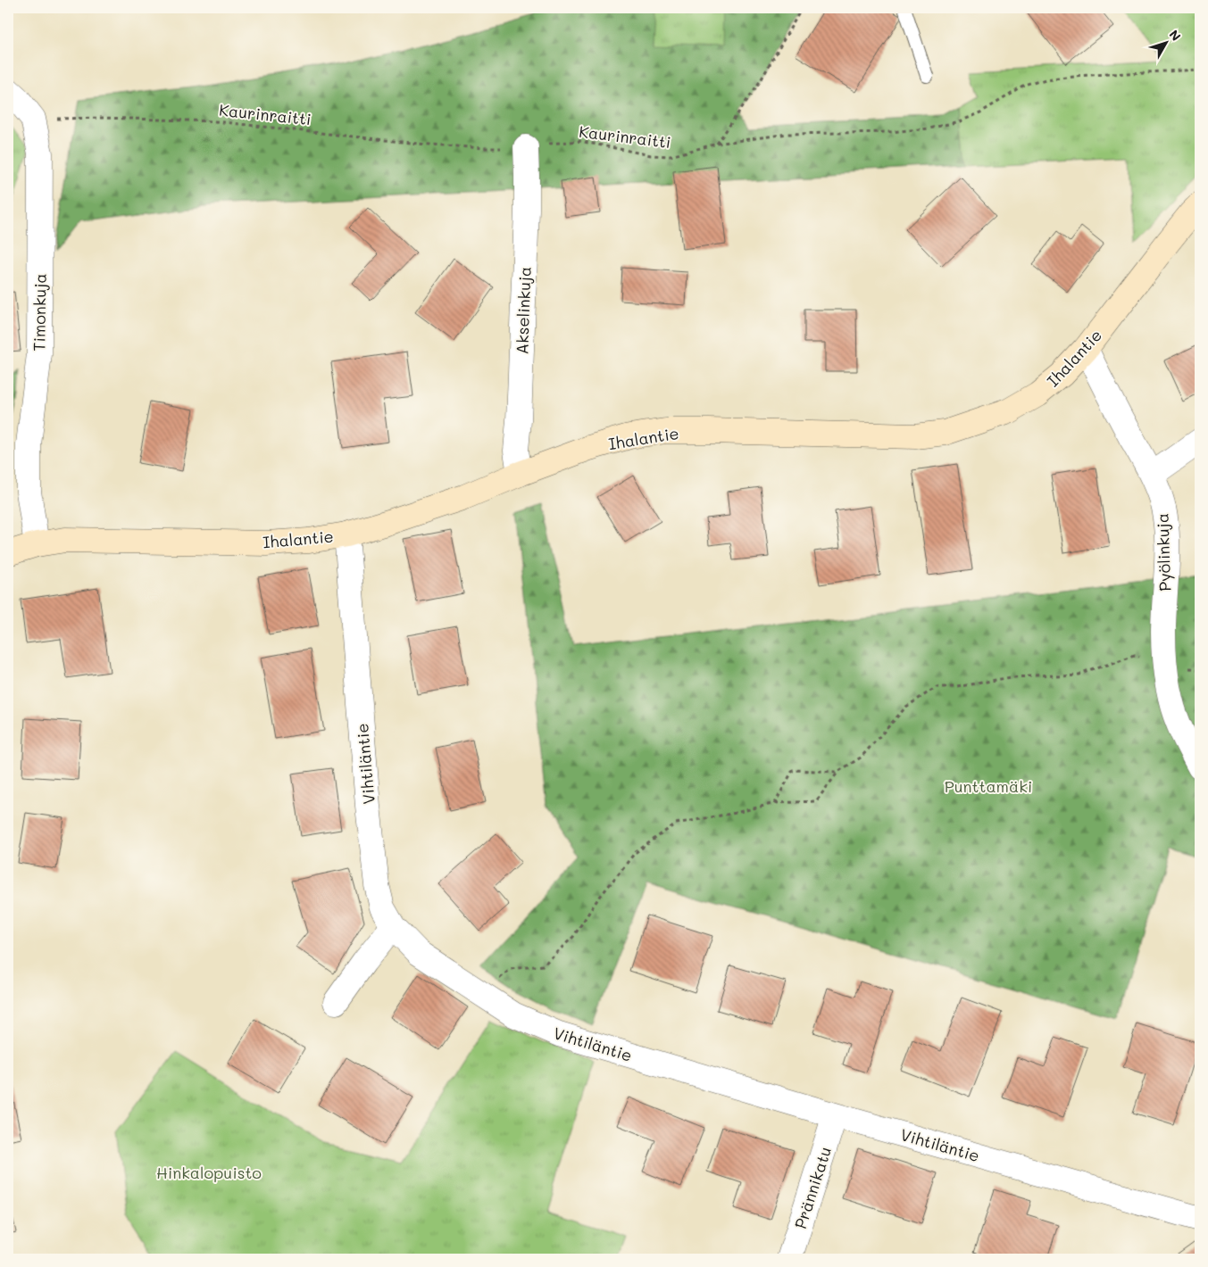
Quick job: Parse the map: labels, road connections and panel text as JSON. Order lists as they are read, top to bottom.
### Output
{
  "streets": {
    "street": [
      "Akselinkuja",
      "Timonkuja",
      "Ihalantie",
      "Pyölinkuja",
      "Vihtiläntie",
      "Prännikatu"
    ],
    "path": ["Kaurinraitti"]
  },
  "crossings": [
    ["Kaurinraitti", "Akselinkuja"],
    ["Kaurinraitti", "Timonkuja"],
    ["Akselinkuja", "Ihalantie"],
    ["Timonkuja", "Ihalantie"],
    ["Ihalantie", "Pyölinkuja"],
    ["Ihalantie", "Vihtiläntie"],
    ["Vihtiläntie", "Prännikatu"]
  ],
  "parks": ["Punttamäki", "Hinkalopuisto"],
  "north": "top right"
}
